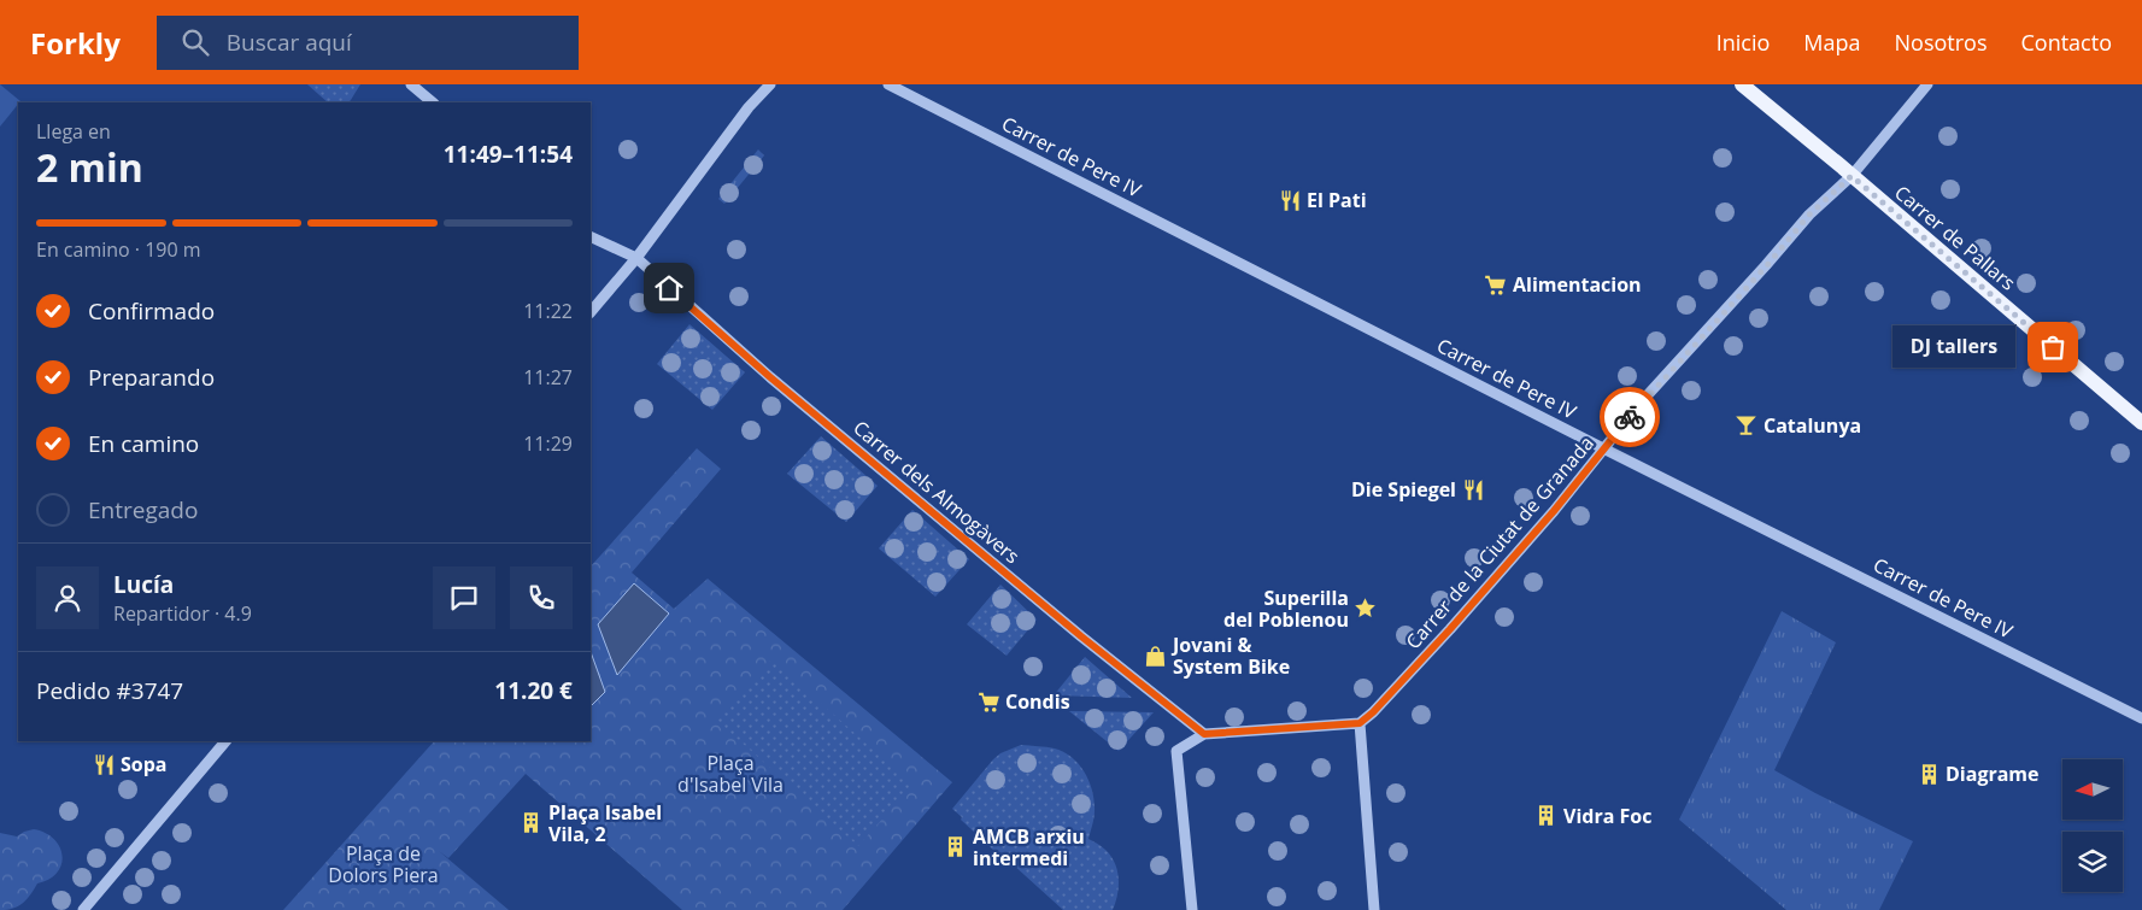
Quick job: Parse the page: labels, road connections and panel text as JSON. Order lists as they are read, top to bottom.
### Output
{
  "streets": {
    "main road": ["Carrer de Pallars"],
    "street": ["Carrer de Pere IV", "Carrer dels Almogàvers", "Carrer de la Ciutat de Granada"]
  },
  "crossings": [
    ["Carrer de Pere IV", "Carrer de la Ciutat de Granada"],
    ["Carrer de Pallars", "Carrer de la Ciutat de Granada"]
  ],
  "parks": ["Plaça d'Isabel Vila", "Plaça de Dolors Piera"],
  "places": {
    "restaurant": ["El Pati", "Die Spiegel", "Sopa"],
    "supermarket": ["Alimentacion", "Condis"],
    "other": ["DJ tallers"],
    "bar": ["Catalunya"],
    "place": ["Superilla del Poblenou"],
    "shop": ["Jovani & System Bike"],
    "building": [
      "Diagrame",
      "Vidra Foc",
      "Plaça Isabel Vila, 2",
      "AMCB arxiu intermedi"
    ]
  },
  "north": "left",
  "page": {
    "header": "Forkly",
    "search": "Buscar aquí",
    "nav": [
      "Inicio",
      "Mapa",
      "Nosotros",
      "Contacto"
    ],
    "heading": ["2 min", "Llega en", "11:49–11:54"],
    "panel": [
      "Lucía",
      "Repartidor · 4.9",
      "Pedido #3747",
      "11.20 €"
    ],
    "bar": "En camino · 190 m",
    "list": [
      ["Confirmado", "11:22"],
      ["Preparando", "11:27"],
      ["En camino", "11:29"],
      "Entregado"
    ],
    "bubble": "DJ tallers"
  }
}
